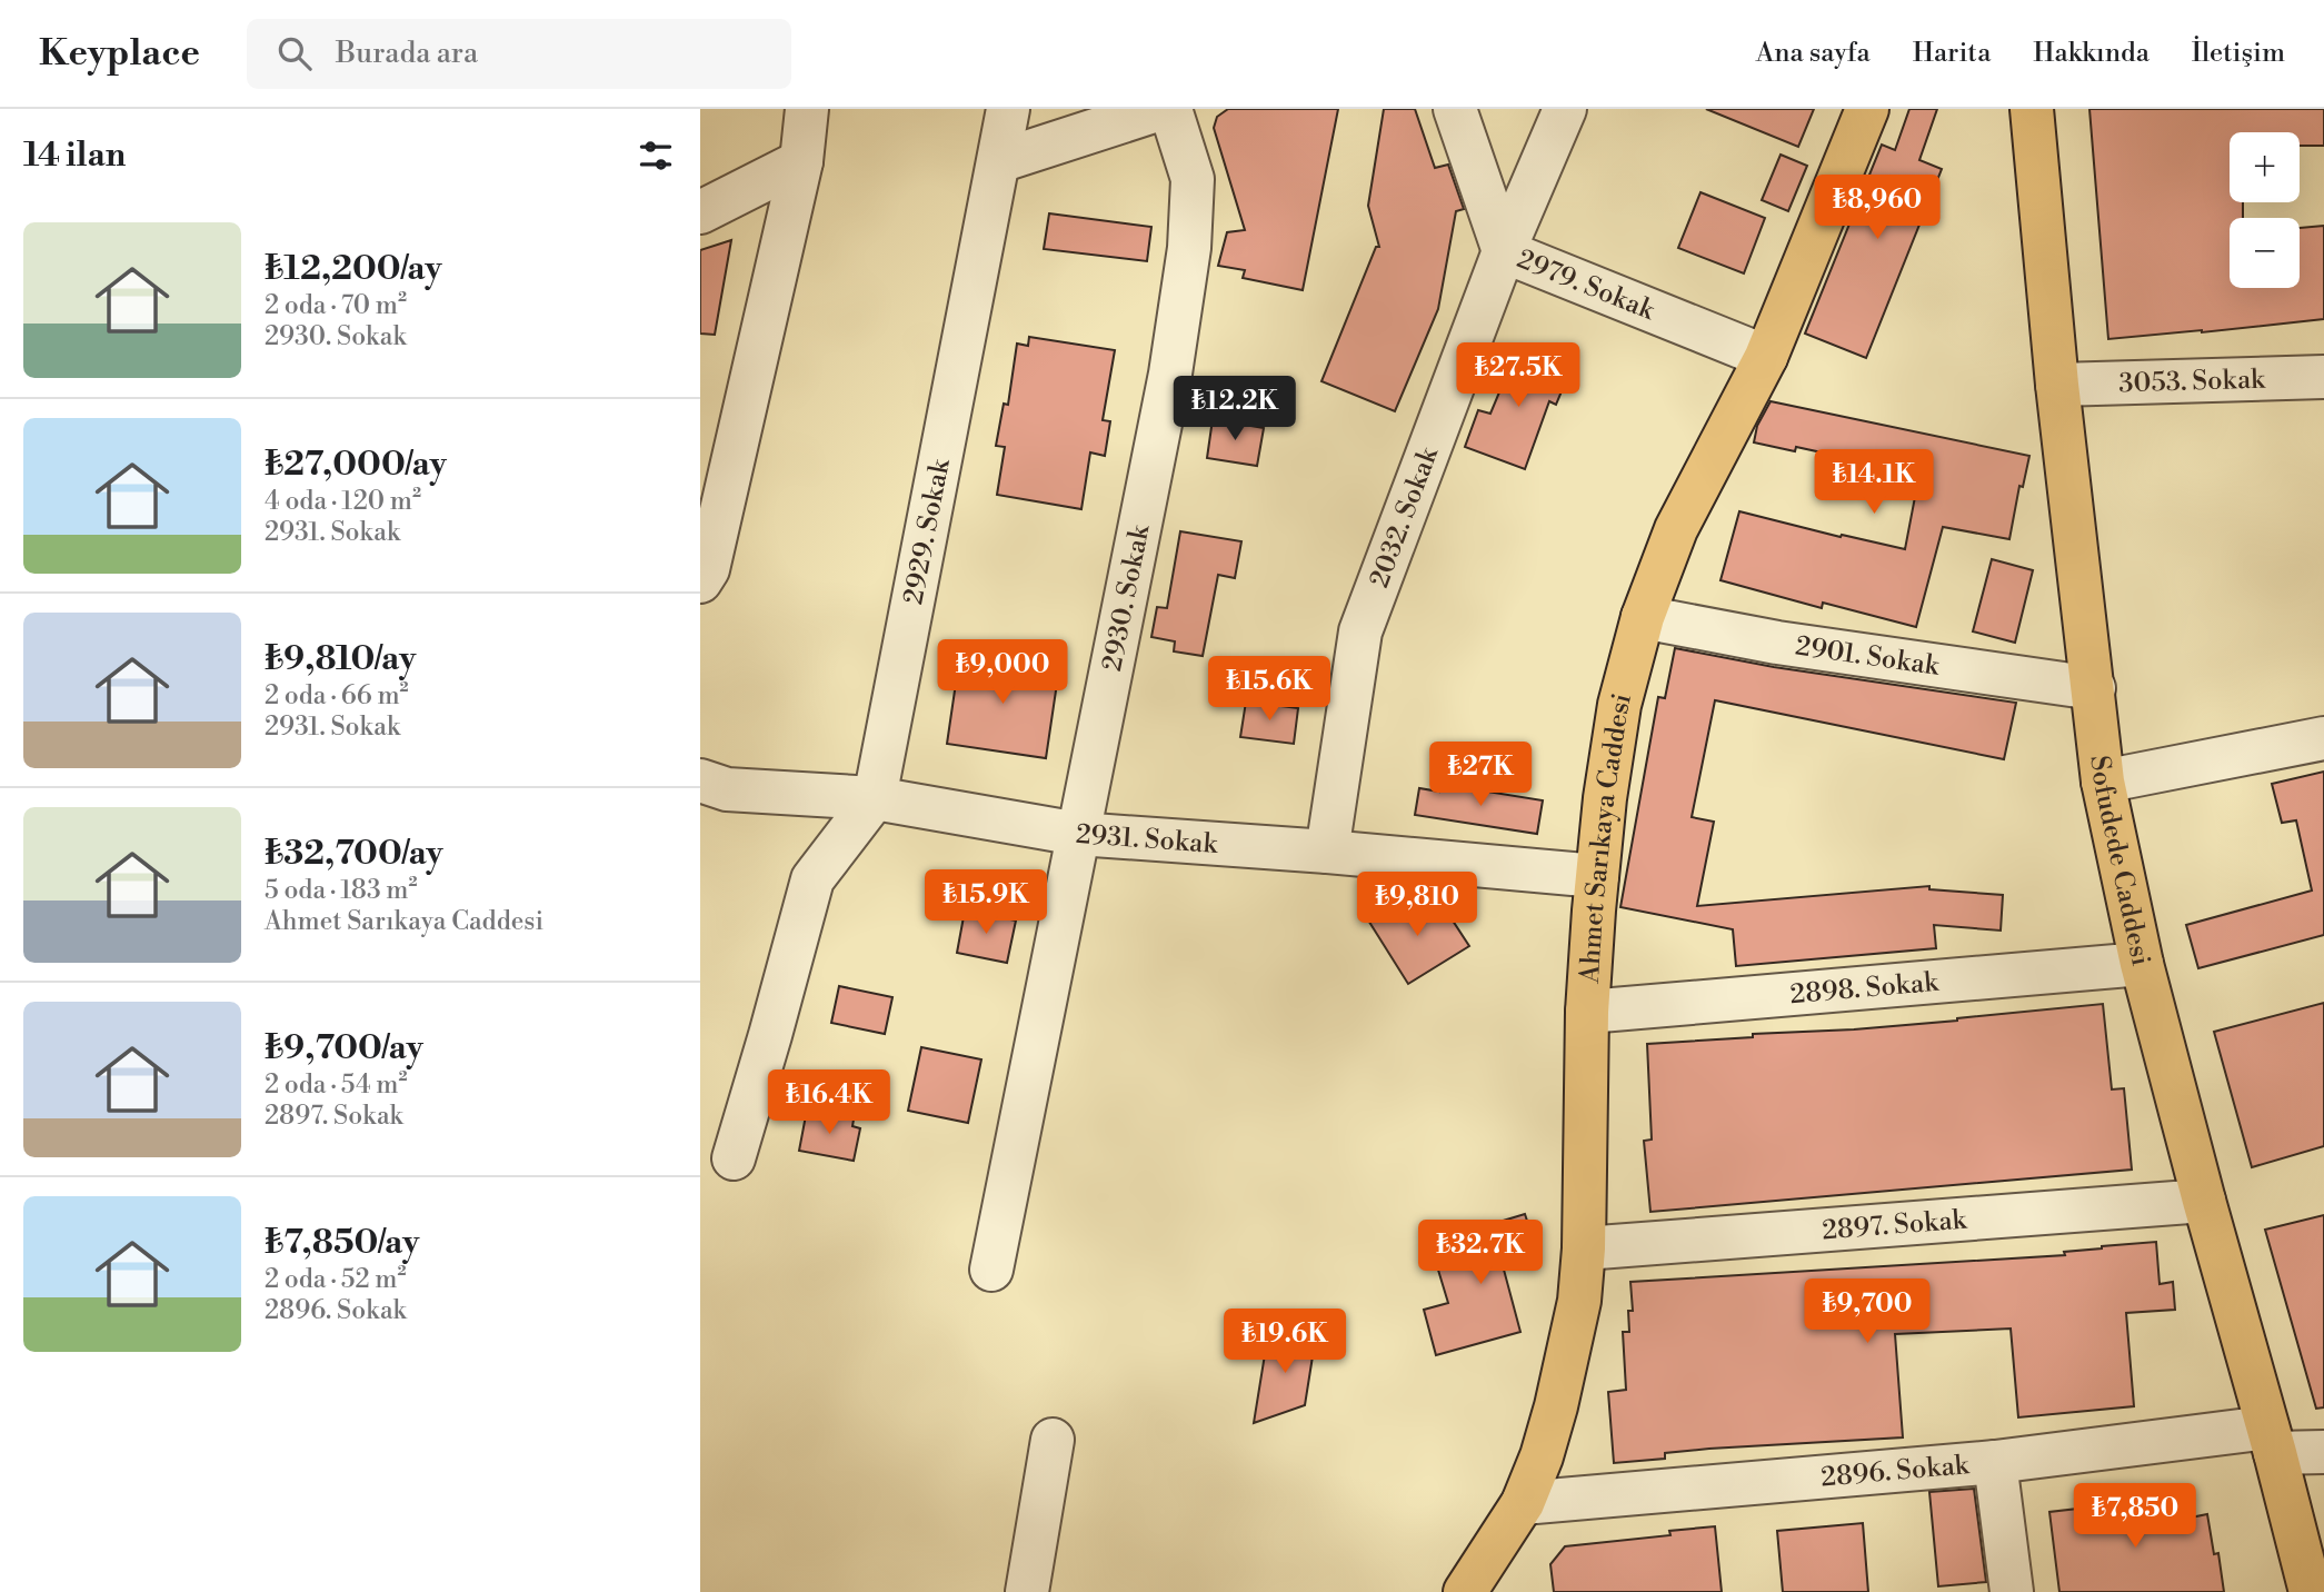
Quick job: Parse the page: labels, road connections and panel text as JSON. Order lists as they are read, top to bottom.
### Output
{
  "streets": {
    "main road": ["Ahmet Sarıkaya Caddesi", "Sofudede Caddesi"],
    "street": [
      "2979. Sokak",
      "3053. Sokak",
      "2032. Sokak",
      "2929. Sokak",
      "2930. Sokak",
      "2901. Sokak",
      "2931. Sokak",
      "2898. Sokak",
      "2897. Sokak",
      "2896. Sokak"
    ]
  },
  "crossings": [
    ["2979. Sokak", "2032. Sokak"],
    ["2979. Sokak", "Ahmet Sarıkaya Caddesi"],
    ["3053. Sokak", "Sofudede Caddesi"],
    ["2032. Sokak", "2931. Sokak"],
    ["2929. Sokak", "2931. Sokak"],
    ["2930. Sokak", "2931. Sokak"],
    ["2901. Sokak", "Ahmet Sarıkaya Caddesi"],
    ["2901. Sokak", "Sofudede Caddesi"],
    ["2931. Sokak", "Ahmet Sarıkaya Caddesi"],
    ["Ahmet Sarıkaya Caddesi", "2898. Sokak"],
    ["Ahmet Sarıkaya Caddesi", "2897. Sokak"],
    ["Ahmet Sarıkaya Caddesi", "2896. Sokak"],
    ["Sofudede Caddesi", "2898. Sokak"],
    ["Sofudede Caddesi", "2897. Sokak"],
    ["Sofudede Caddesi", "2896. Sokak"]
  ],
  "page": {
    "header": "Keyplace",
    "search": "Burada ara",
    "nav": [
      "Ana sayfa",
      "Harita",
      "Hakkında",
      "İletişim"
    ],
    "heading": "14 ilan",
    "map_buttons": ["+", "−"],
    "price": [
      "₺8,960",
      "₺27.5K",
      "₺12.2K",
      "₺14.1K",
      "₺9,000",
      "₺15.6K",
      "₺27K",
      "₺15.9K",
      "₺9,810",
      "₺16.4K",
      "₺32.7K",
      "₺9,700",
      "₺19.6K",
      "₺7,850"
    ],
    "list": [
      {
        "name": "₺12,200/ay",
        "note": "2 oda · 70 m² · 2930. Sokak"
      },
      {
        "name": "₺27,000/ay",
        "note": "4 oda · 120 m² · 2931. Sokak"
      },
      {
        "name": "₺9,810/ay",
        "note": "2 oda · 66 m² · 2931. Sokak"
      },
      {
        "name": "₺32,700/ay",
        "note": "5 oda · 183 m² · Ahmet Sarıkaya Caddesi"
      },
      {
        "name": "₺9,700/ay",
        "note": "2 oda · 54 m² · 2897. Sokak"
      },
      {
        "name": "₺7,850/ay",
        "note": "2 oda · 52 m² · 2896. Sokak"
      }
    ]
  }
}
